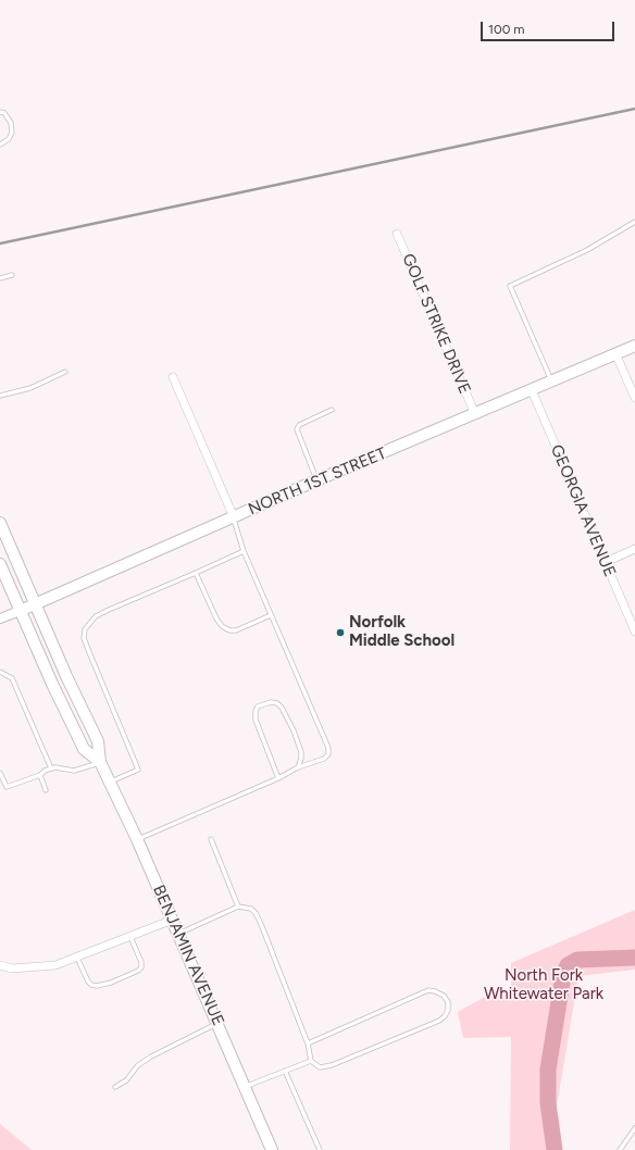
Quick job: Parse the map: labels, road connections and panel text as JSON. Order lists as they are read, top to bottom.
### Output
{
  "streets": {
    "main road": ["NORTH 1ST STREET", "BENJAMIN AVENUE"],
    "street": ["GOLF STRIKE DRIVE", "GEORGIA AVENUE"]
  },
  "crossings": [
    ["GOLF STRIKE DRIVE", "NORTH 1ST STREET"],
    ["NORTH 1ST STREET", "GEORGIA AVENUE"],
    ["NORTH 1ST STREET", "BENJAMIN AVENUE"]
  ],
  "parks": ["North Fork Whitewater Park"],
  "places": ["Norfolk Middle School"],
  "scale_bar": "100 m"
}
